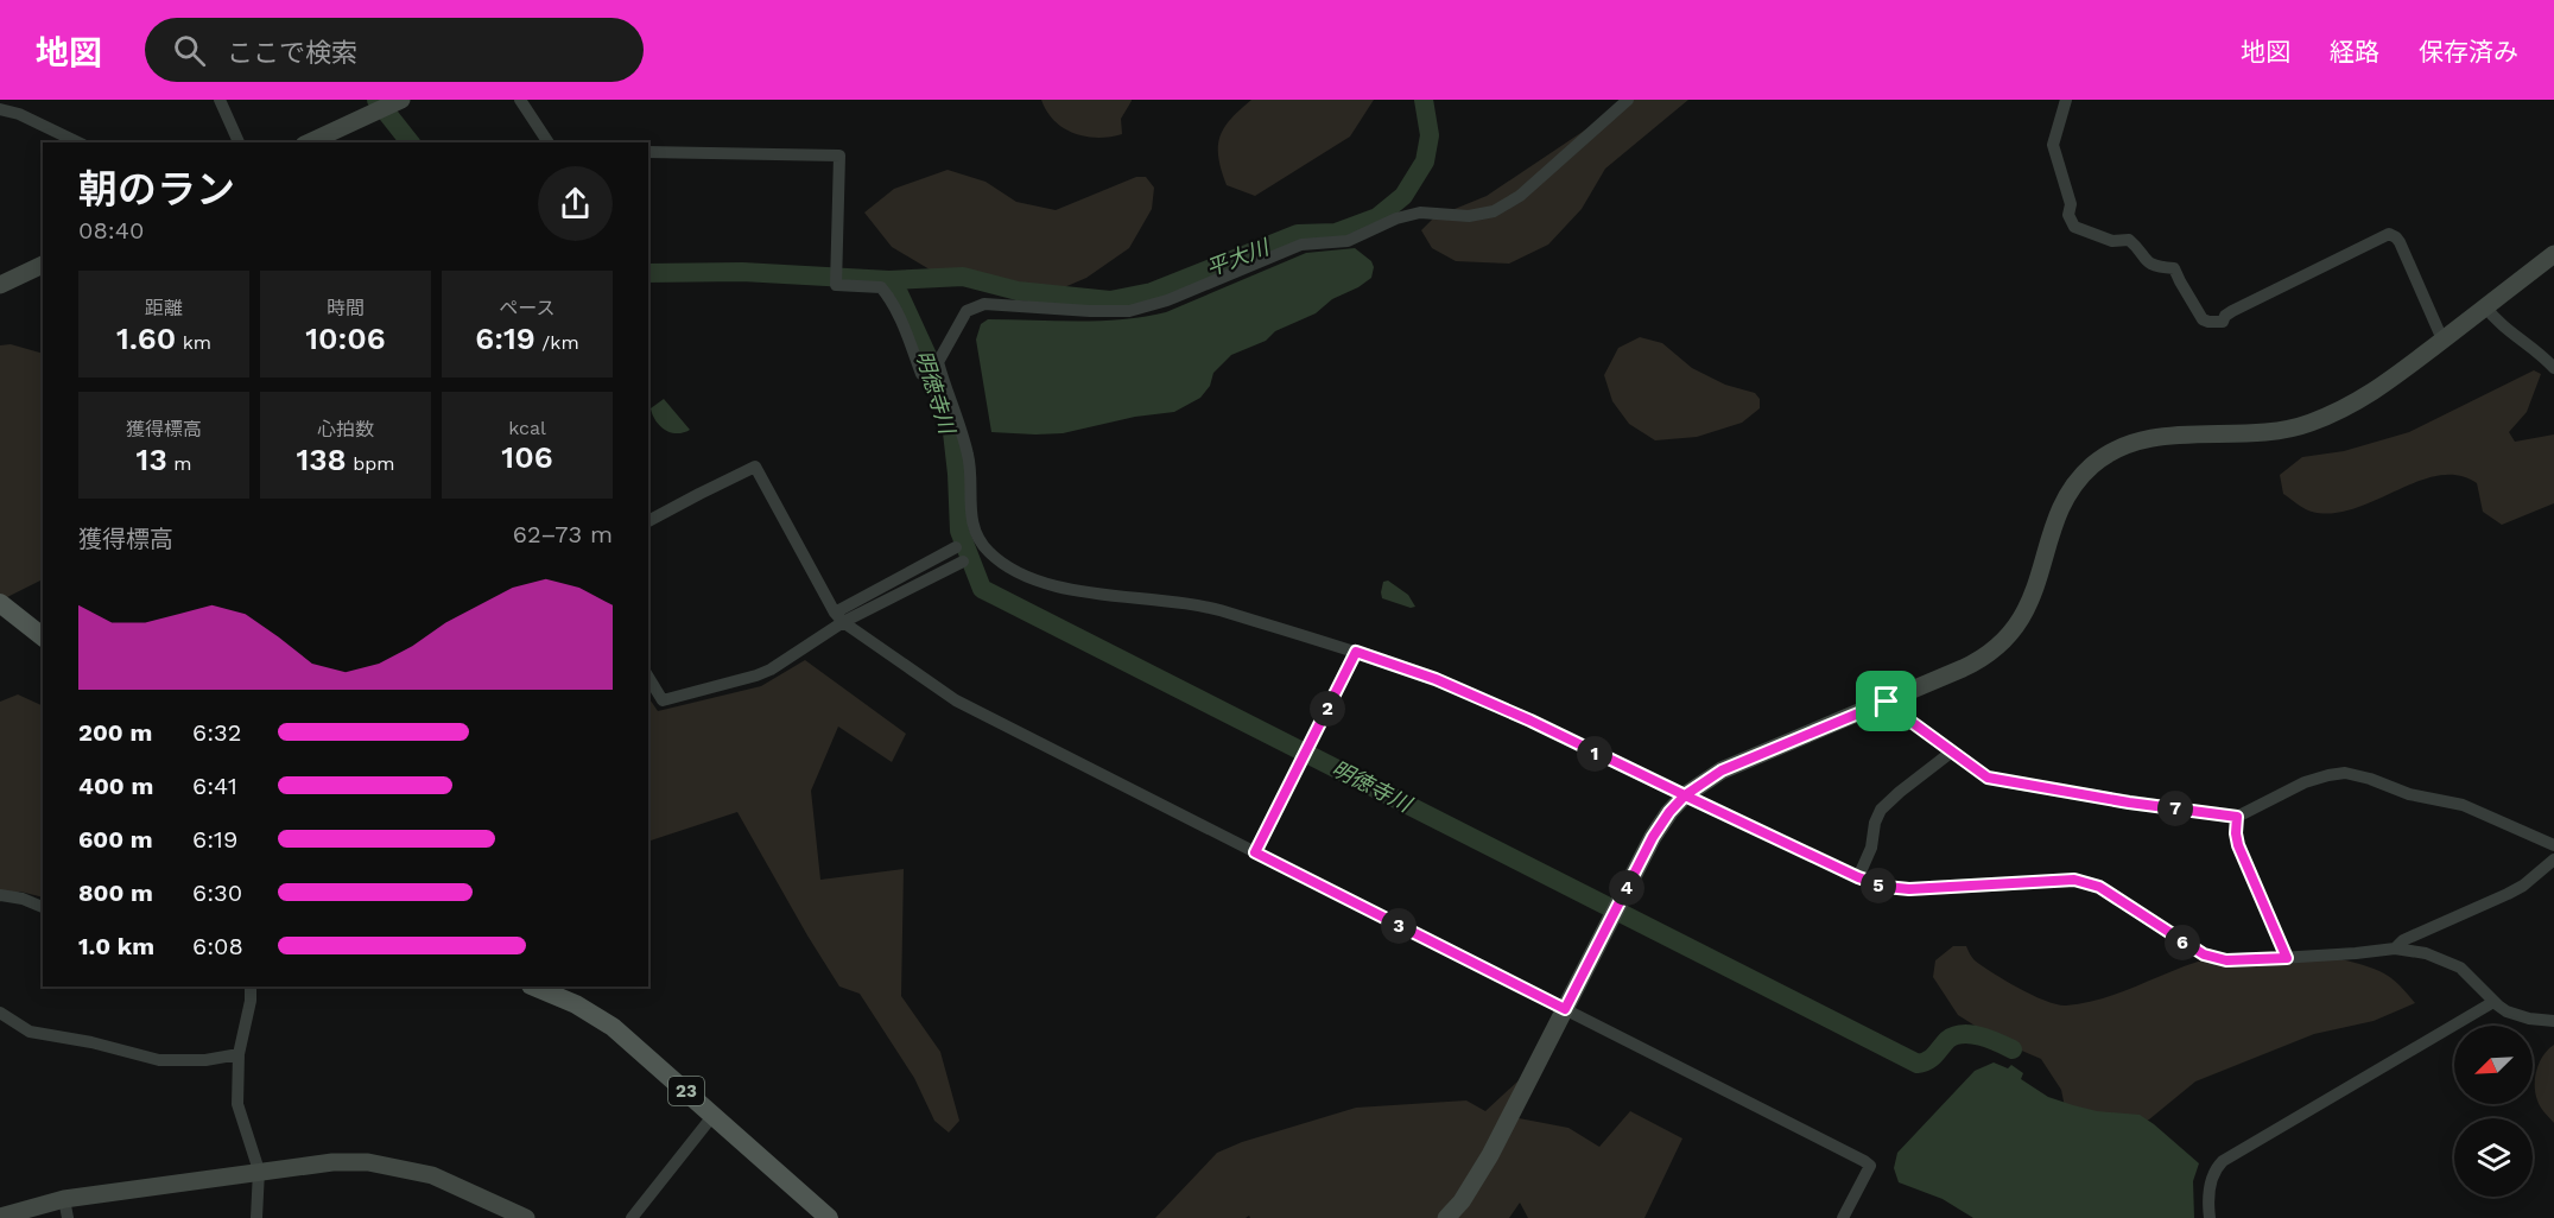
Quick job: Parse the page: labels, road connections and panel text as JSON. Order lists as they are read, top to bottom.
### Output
{
  "streets": {
    "main road": ["23"]
  },
  "water": ["平大川", "明徳寺川"],
  "north": "bottom left",
  "page": {
    "header": "地図",
    "search": "ここで検索",
    "nav": ["地図", "経路", "保存済み"],
    "heading": ["朝のラン", "08:40"],
    "stats": [
      ["距離", "1.60 km"],
      ["時間", "10:06"],
      ["ペース", "6:19 /km"],
      ["獲得標高", "13 m"],
      ["心拍数", "138 bpm"],
      ["kcal", "106"]
    ],
    "chart": ["獲得標高", "62–73 m"],
    "pins": [
      "2",
      "1",
      "7",
      "5",
      "4",
      "3",
      "6"
    ],
    "list": [
      {
        "name": "200 m",
        "note": "6:32"
      },
      {
        "name": "400 m",
        "note": "6:41"
      },
      {
        "name": "600 m",
        "note": "6:19"
      },
      {
        "name": "800 m",
        "note": "6:30"
      },
      {
        "name": "1.0 km",
        "note": "6:08"
      }
    ]
  }
}
